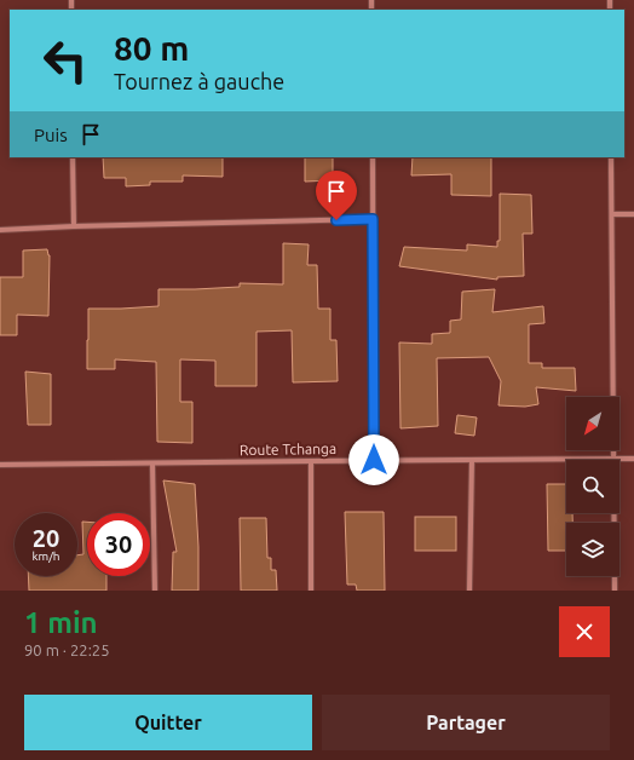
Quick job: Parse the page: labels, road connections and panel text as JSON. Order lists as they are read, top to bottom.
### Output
{
  "streets": {
    "street": ["Route Tchanga"]
  },
  "north": "bottom left",
  "page": {
    "turn": ["80 m", "Tournez à gauche"],
    "then": "Puis",
    "speed": "20 km/h",
    "limit": "30",
    "heading": ["1 min", "90 m · 22:25"],
    "buttons": ["Quitter", "Partager"]
  }
}
